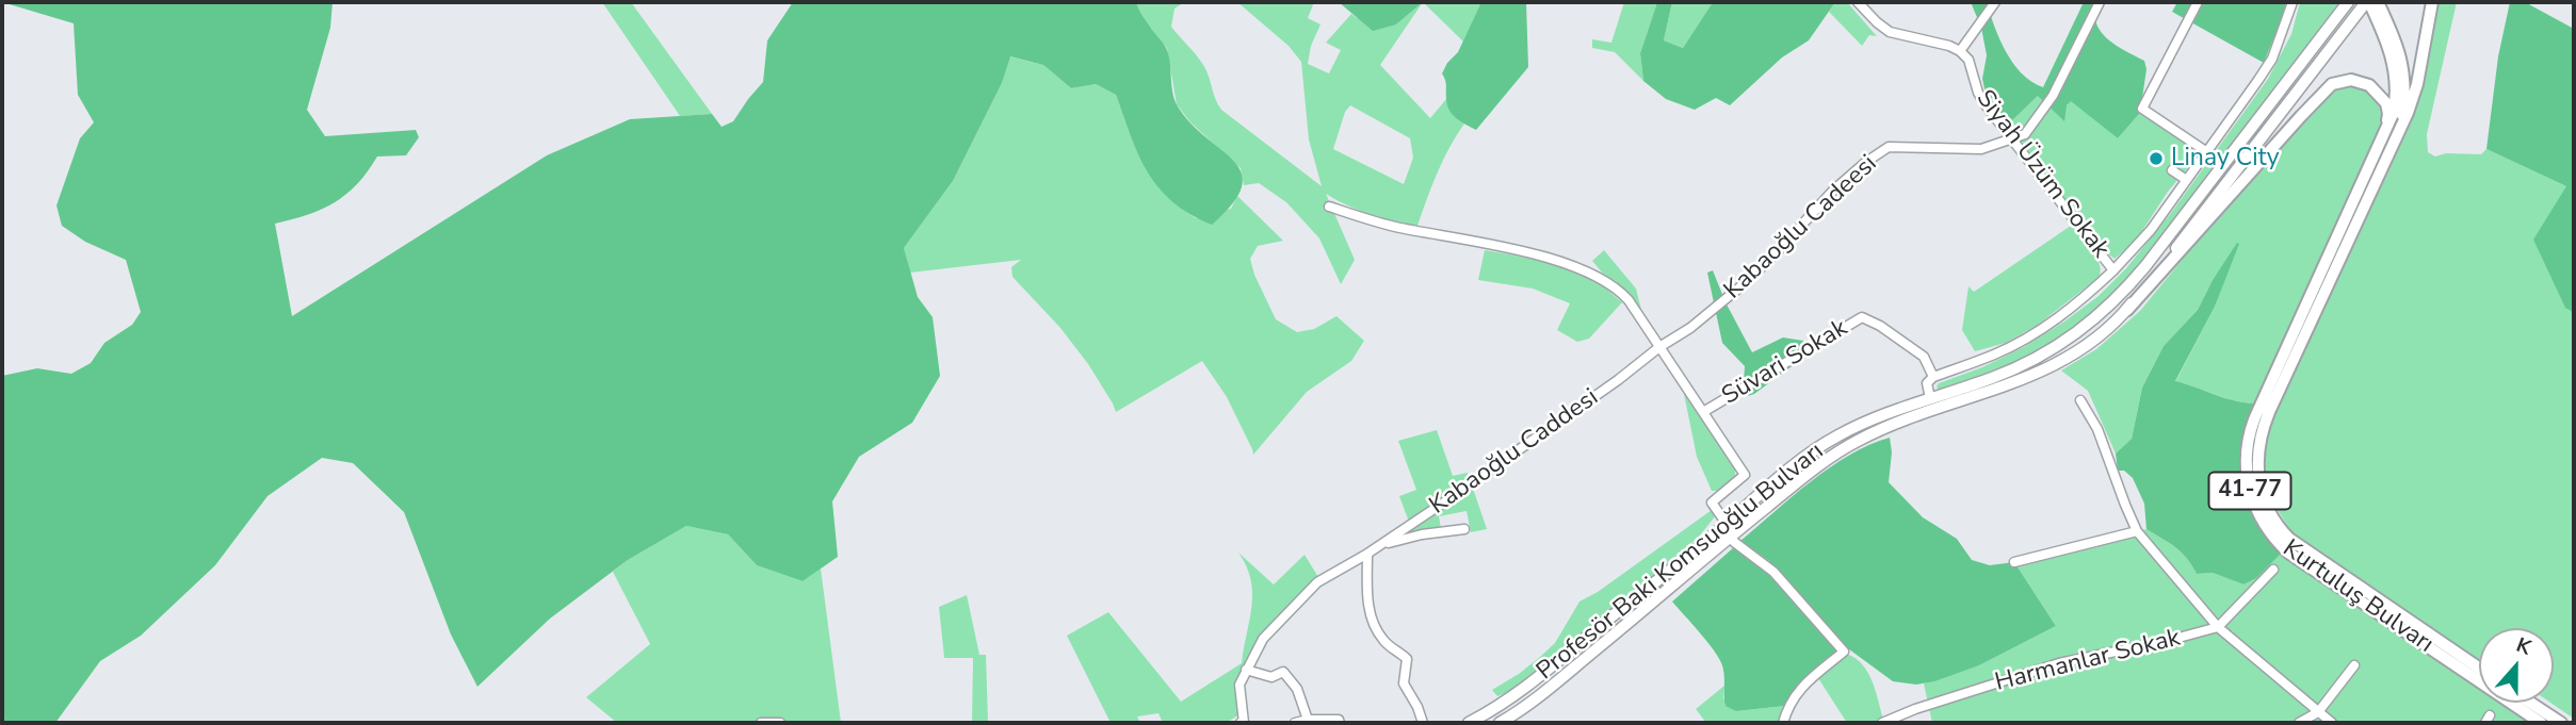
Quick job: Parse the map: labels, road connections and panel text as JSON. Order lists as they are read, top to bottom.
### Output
{
  "streets": {
    "highway": ["41-77", "Kurtuluş Bulvarı"],
    "main road": ["Profesör Baki Komsuoğlu Bulvarı"],
    "street": [
      "Siyah Üzüm Sokak",
      "Kabaoğlu Cadeesi",
      "Süvari Sokak",
      "Kabaoğlu Caddesi",
      "Harmanlar Sokak"
    ]
  },
  "crossings": [
    ["Siyah Üzüm Sokak", "Kabaoğlu Cadeesi"],
    ["Siyah Üzüm Sokak", "Süvari Sokak"],
    ["Kabaoğlu Cadeesi", "Kabaoğlu Caddesi"],
    ["41-77", "Profesör Baki Komsuoğlu Bulvarı"],
    ["41-77", "Kurtuluş Bulvarı"]
  ],
  "places": ["Linay City"],
  "north": "top"
}
